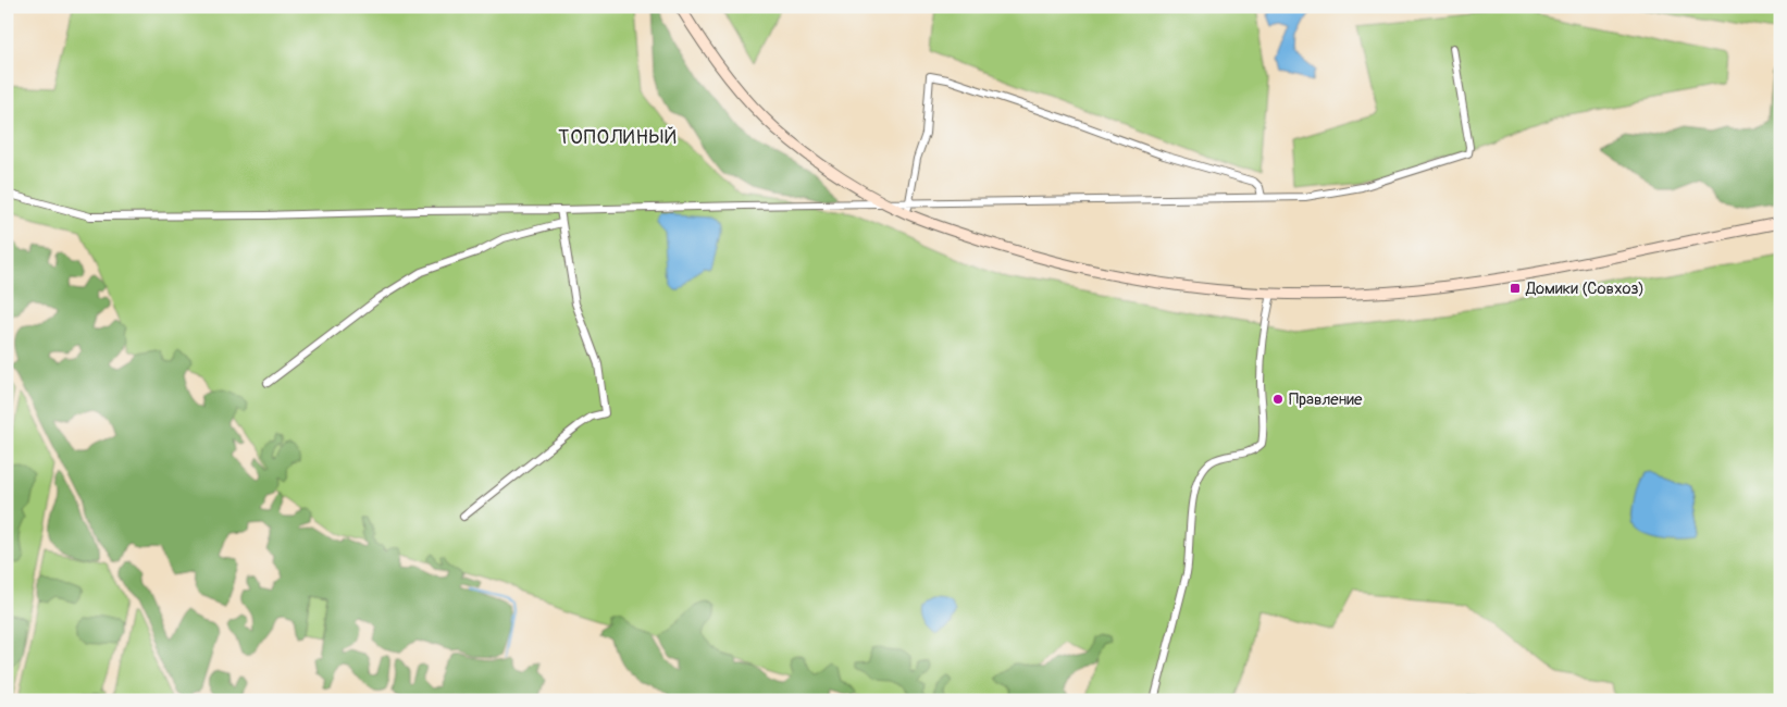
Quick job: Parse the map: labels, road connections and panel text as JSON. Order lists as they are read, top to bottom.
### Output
{
  "districts": ["ТОПОЛИНЫЙ"],
  "places": {
    "transit": ["Домики (Совхоз)"],
    "other": ["Правление"]
  }
}
